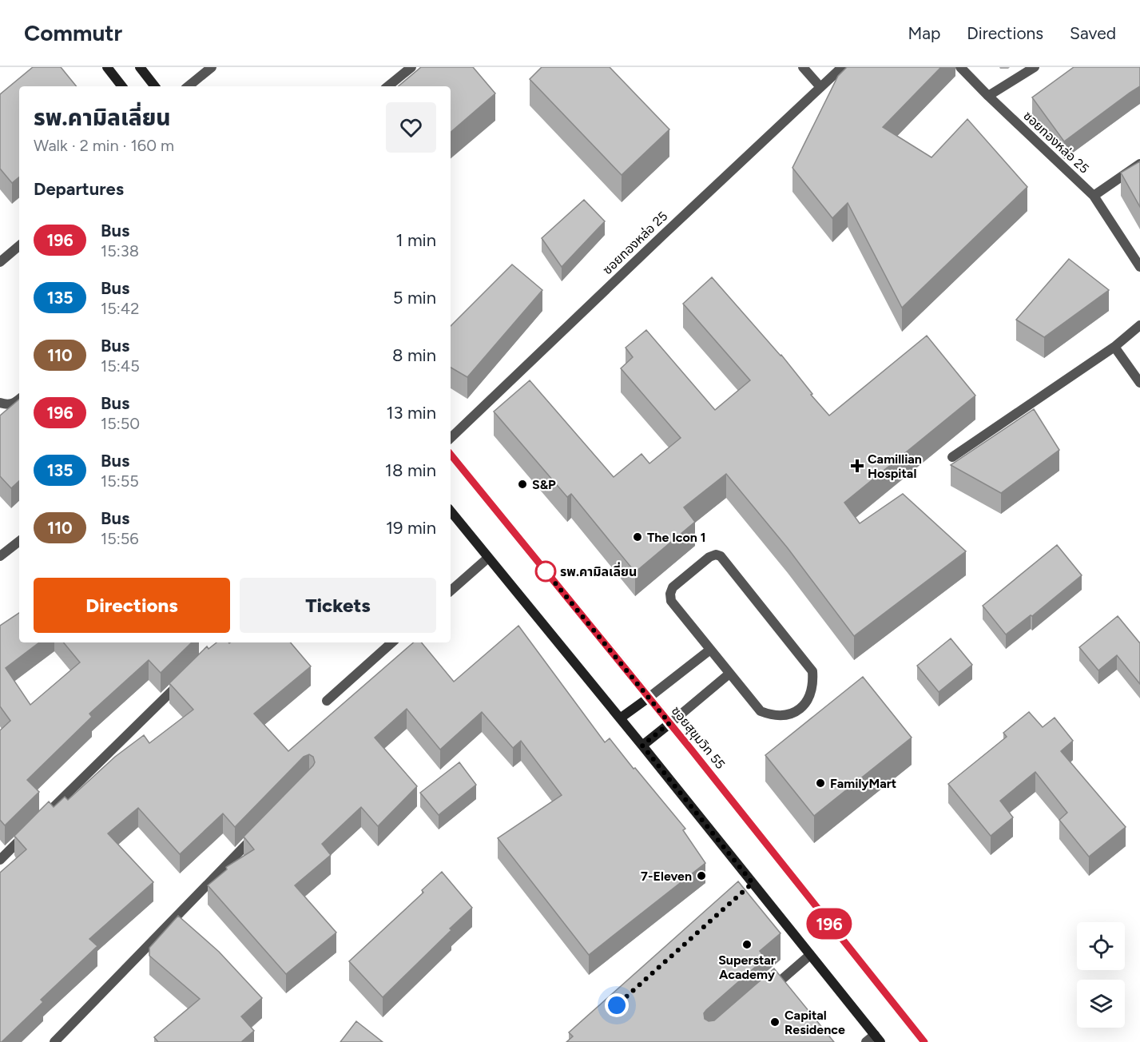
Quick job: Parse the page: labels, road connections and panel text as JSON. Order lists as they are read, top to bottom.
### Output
{
  "streets": {
    "main road": ["ซอยสุขุมวิท 55"],
    "street": ["ซอยทองหล่อ 25"]
  },
  "places": {
    "health": ["Camillian Hospital"],
    "other": [
      "S&P",
      "The Icon 1",
      "รพ.คามิลเลี่ยน",
      "FamilyMart",
      "7-Eleven",
      "Superstar Academy",
      "Capital Residence"
    ]
  },
  "lines": ["bus line 196"],
  "page": {
    "header": "Commutr",
    "nav": ["Map", "Directions", "Saved"],
    "on_map": "196",
    "heading": [
      ["รพ.คามิลเลี่ยน", "Walk · 2 min · 160 m"],
      "Departures"
    ],
    "list": [
      {
        "mark": "196",
        "name": "Bus",
        "note": "15:38",
        "value": "1 min"
      },
      {
        "mark": "135",
        "name": "Bus",
        "note": "15:42",
        "value": "5 min"
      },
      {
        "mark": "110",
        "name": "Bus",
        "note": "15:45",
        "value": "8 min"
      },
      {
        "mark": "196",
        "name": "Bus",
        "note": "15:50",
        "value": "13 min"
      },
      {
        "mark": "135",
        "name": "Bus",
        "note": "15:55",
        "value": "18 min"
      },
      {
        "mark": "110",
        "name": "Bus",
        "note": "15:56",
        "value": "19 min"
      }
    ],
    "buttons": ["Directions", "Tickets"]
  }
}
